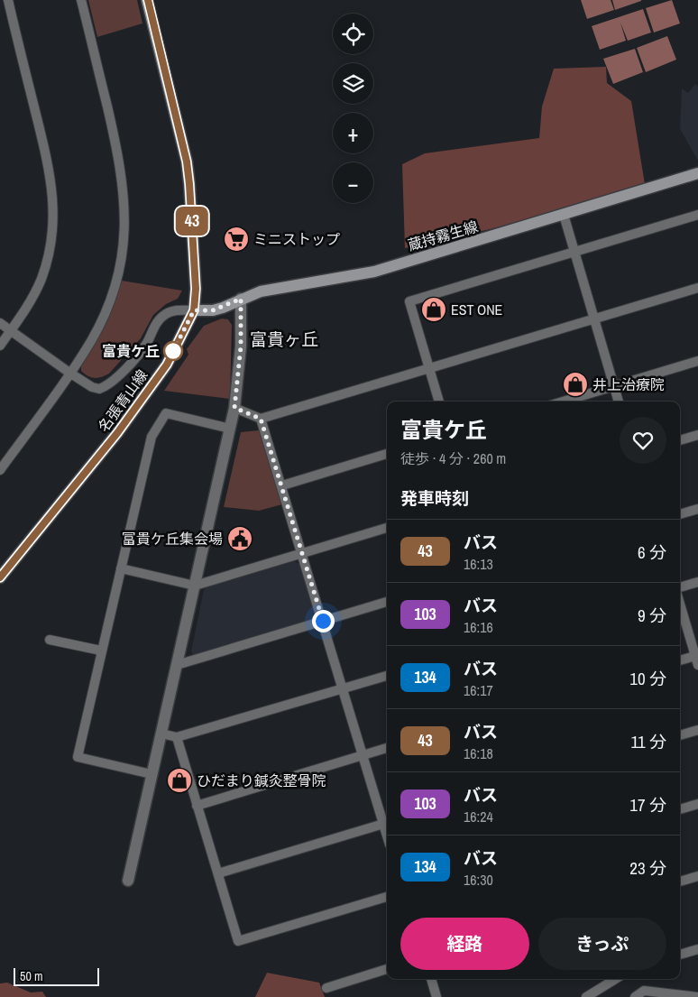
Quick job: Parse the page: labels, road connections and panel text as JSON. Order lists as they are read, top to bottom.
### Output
{
  "streets": {
    "main road": ["蔵持霧生線", "名張青山線"]
  },
  "crossings": [
    ["蔵持霧生線", "名張青山線"]
  ],
  "districts": ["富貴ヶ丘"],
  "places": {
    "supermarket": ["ミニストップ"],
    "shop": ["EST ONE", "井上治療院", "ひだまり鍼灸整骨院"],
    "other": ["富貴ケ丘"],
    "public building": ["富貴ケ丘集会場"]
  },
  "lines": ["bus line 43"],
  "scale_bar": "50 m",
  "page": {
    "on_map": "43",
    "map_buttons": ["+", "−"],
    "heading": [
      ["富貴ケ丘", "徒歩 · 4 分 · 260 m"],
      "発車時刻"
    ],
    "list": [
      {
        "mark": "43",
        "name": "バス",
        "note": "16:13",
        "value": "6 分"
      },
      {
        "mark": "103",
        "name": "バス",
        "note": "16:16",
        "value": "9 分"
      },
      {
        "mark": "134",
        "name": "バス",
        "note": "16:17",
        "value": "10 分"
      },
      {
        "mark": "43",
        "name": "バス",
        "note": "16:18",
        "value": "11 分"
      },
      {
        "mark": "103",
        "name": "バス",
        "note": "16:24",
        "value": "17 分"
      },
      {
        "mark": "134",
        "name": "バス",
        "note": "16:30",
        "value": "23 分"
      }
    ],
    "buttons": ["経路", "きっぷ"],
    "scale": "50 m"
  }
}
